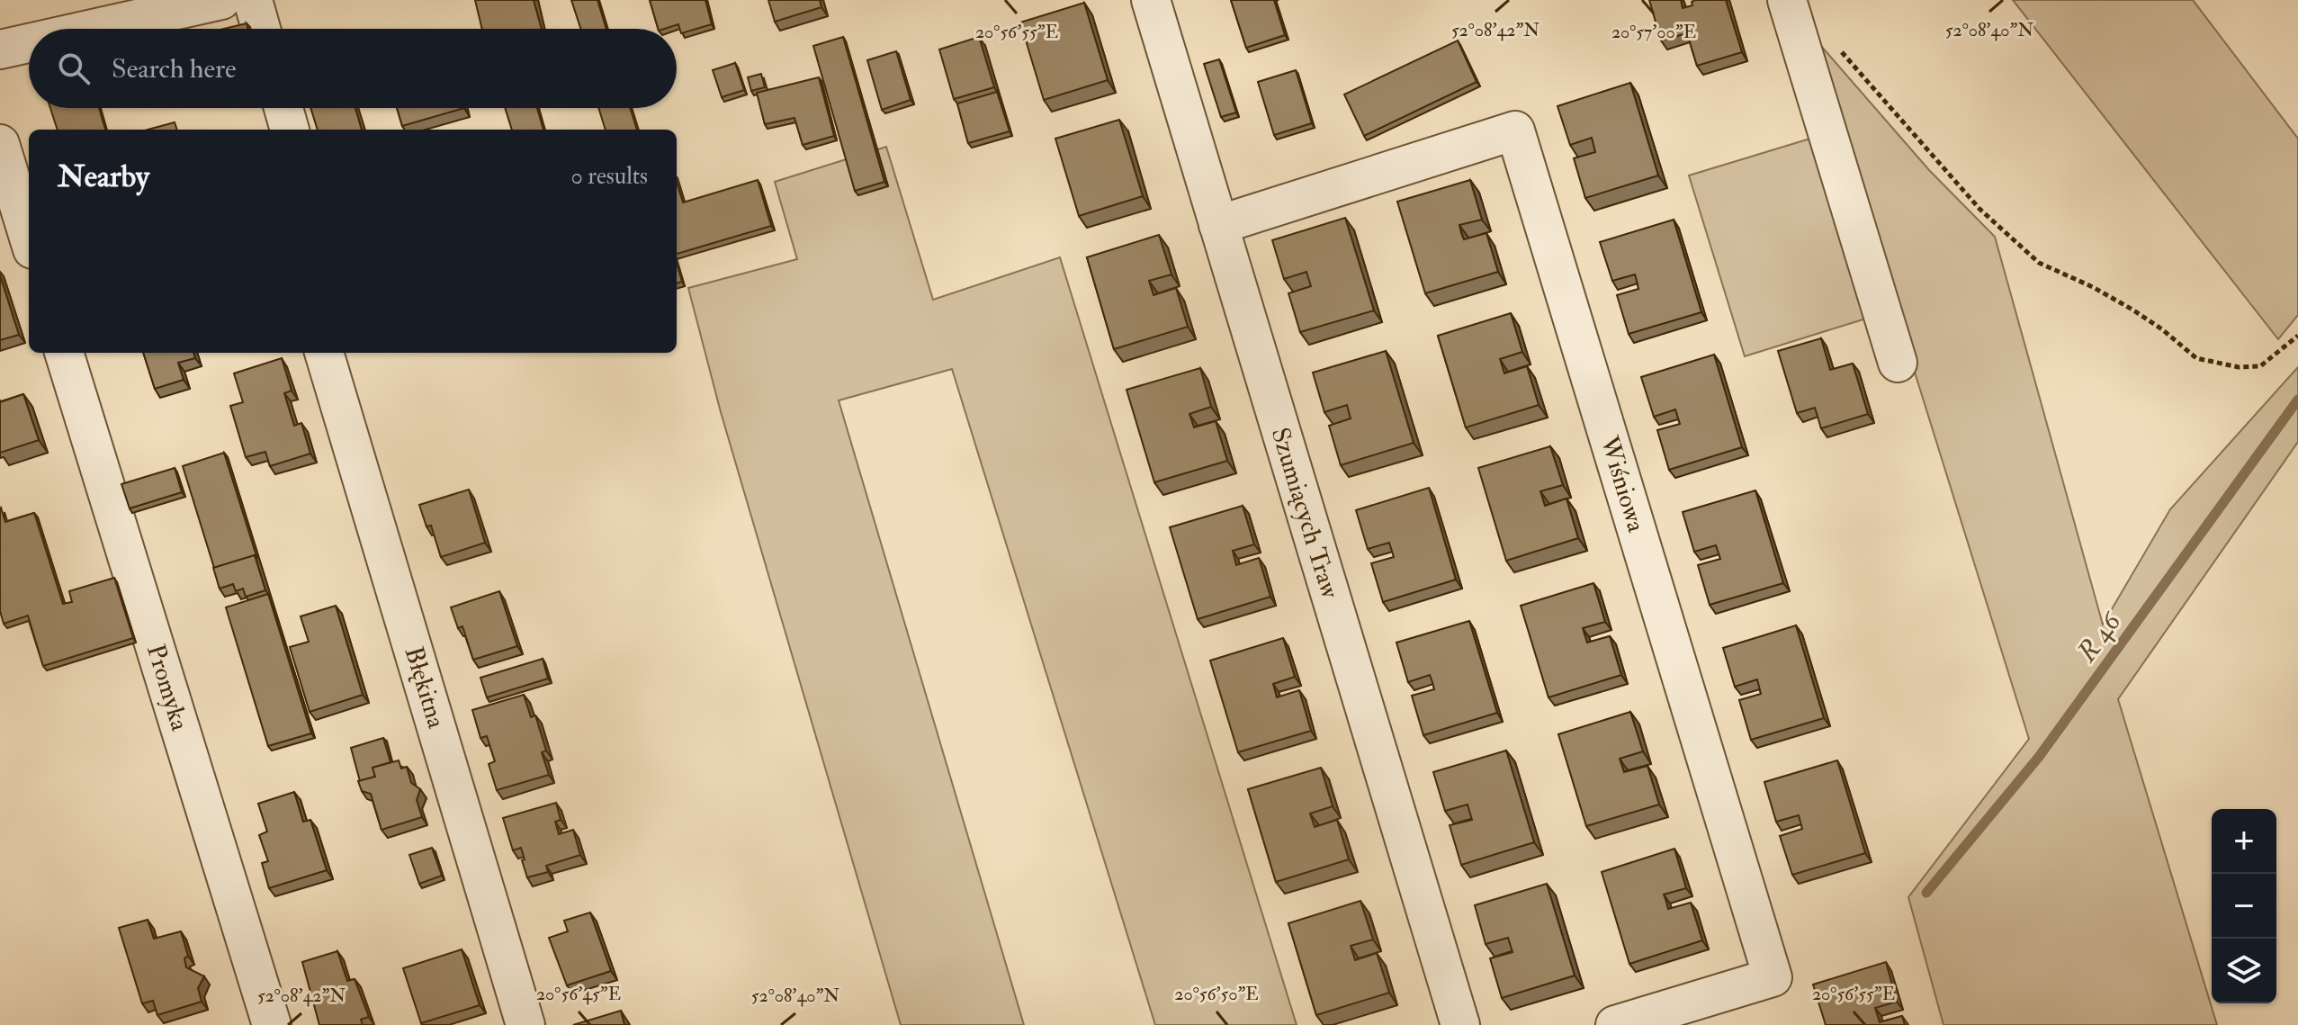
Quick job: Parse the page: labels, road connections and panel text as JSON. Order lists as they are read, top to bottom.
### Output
{
  "streets": {
    "street": [
      "Wiśniowa",
      "Szumiących Traw",
      "Promyka",
      "Błękitna"
    ]
  },
  "crossings": [
    ["Wiśniowa", "Szumiących Traw"]
  ],
  "water": ["R 46"],
  "page": {
    "search": "Search here",
    "heading": ["Nearby", "0 results"],
    "map_buttons": ["+", "−"]
  },
  "coordinates": [
    "52°08'42\"N",
    "52°08'40\"N",
    "20°56'55\"E",
    "20°57'00\"E",
    "20°56'45\"E",
    "20°56'50\"E"
  ]
}
